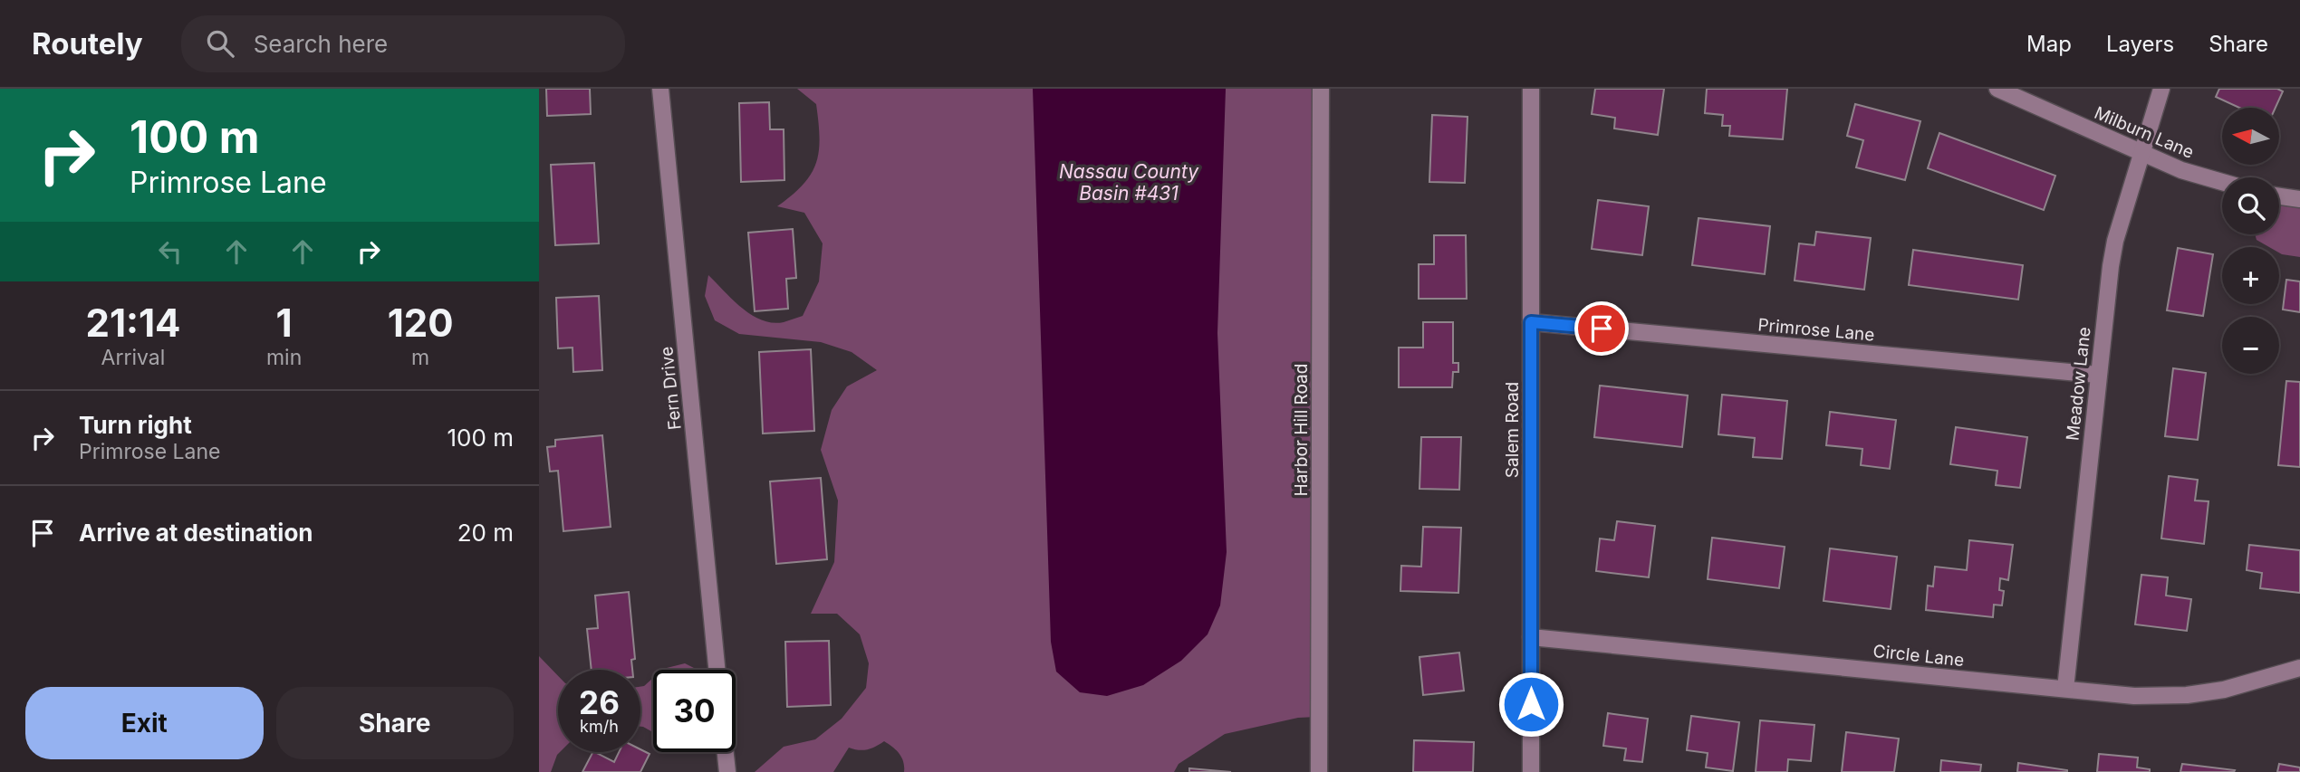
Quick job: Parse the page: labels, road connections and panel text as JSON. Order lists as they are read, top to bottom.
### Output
{
  "streets": {
    "street": [
      "Milburn Lane",
      "Primrose Lane",
      "Meadow Lane",
      "Fern Drive",
      "Harbor Hill Road",
      "Salem Road",
      "Circle Lane"
    ]
  },
  "crossings": [
    ["Milburn Lane", "Meadow Lane"],
    ["Primrose Lane", "Meadow Lane"],
    ["Primrose Lane", "Salem Road"],
    ["Meadow Lane", "Circle Lane"],
    ["Salem Road", "Circle Lane"]
  ],
  "water": ["Nassau County Basin #431"],
  "north": "left",
  "page": {
    "header": "Routely",
    "search": "Search here",
    "nav": ["Map", "Layers", "Share"],
    "turn": ["100 m", "Primrose Lane"],
    "map_buttons": ["+", "−"],
    "eta": [
      "21:14",
      "Arrival",
      "1",
      "min",
      "120",
      "m"
    ],
    "list": [
      {
        "name": "Turn right",
        "note": "Primrose Lane",
        "value": "100 m"
      },
      {
        "name": "Arrive at destination",
        "value": "20 m"
      }
    ],
    "speed": "26 km/h",
    "limit": "30",
    "buttons": ["Exit", "Share"]
  }
}
